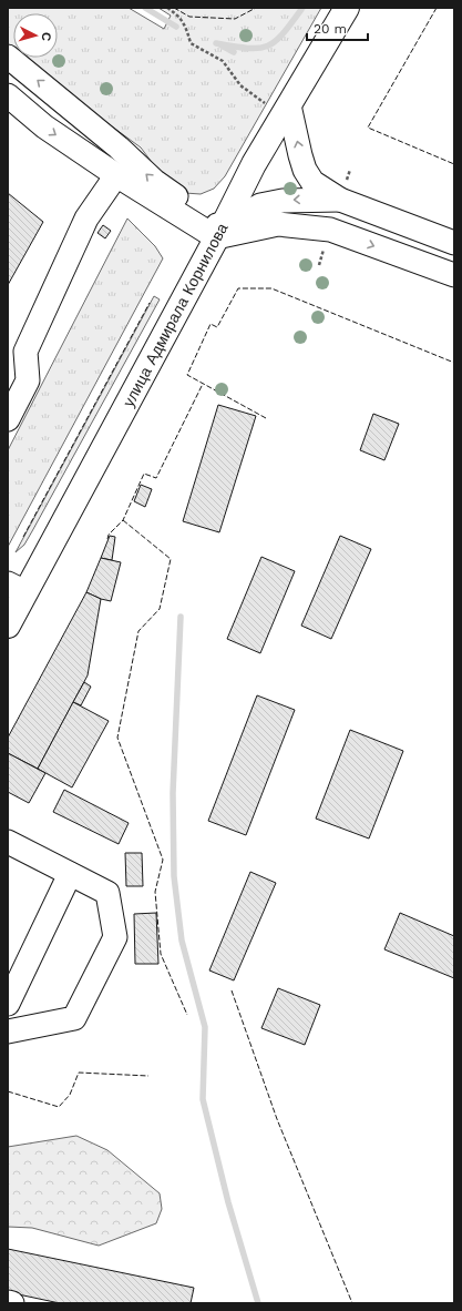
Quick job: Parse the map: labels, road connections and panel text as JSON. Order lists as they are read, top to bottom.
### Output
{
  "streets": {
    "main road": ["улица Адмирала Корнилова"]
  },
  "scale_bar": "20 m",
  "north": "right"
}
